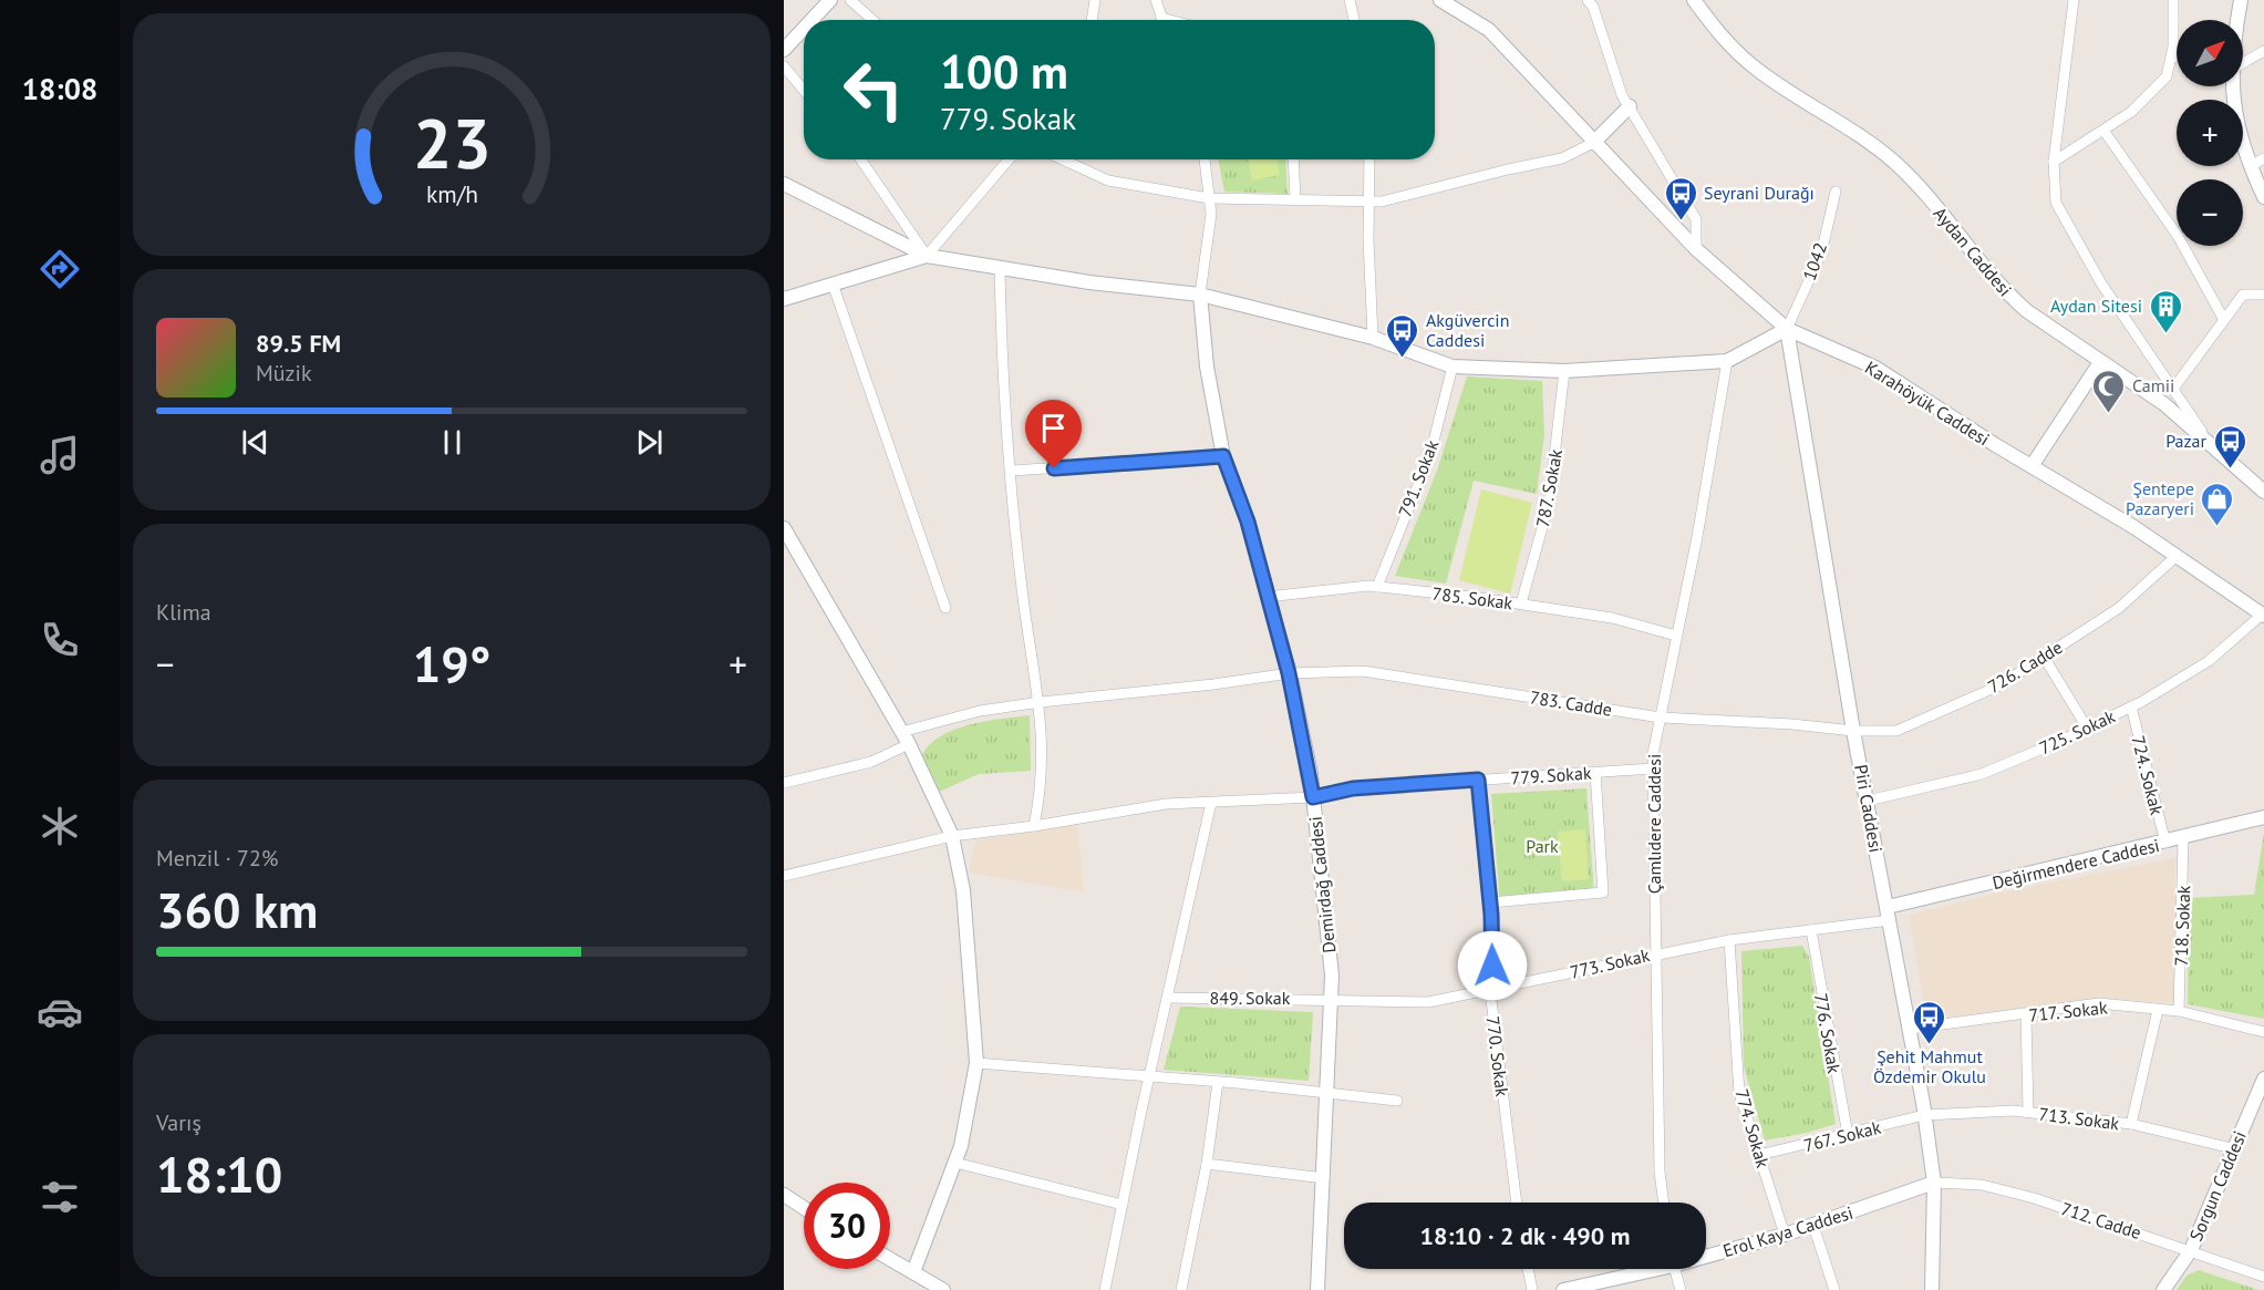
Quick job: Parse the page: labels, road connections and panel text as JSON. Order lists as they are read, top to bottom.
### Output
{
  "streets": {
    "street": [
      "Aydan Caddesi",
      "1042",
      "Karahöyük Caddesi",
      "791. Sokak",
      "787. Sokak",
      "785. Sokak",
      "726. Cadde",
      "783. Cadde",
      "725. Sokak",
      "779. Sokak",
      "724. Sokak",
      "Piri Caddesi",
      "Çamlıdere Caddesi",
      "Değirmendere Caddesi",
      "Demirdağ Caddesi",
      "718. Sokak",
      "773. Sokak",
      "849. Sokak",
      "717. Sokak",
      "776. Sokak",
      "770. Sokak",
      "713. Sokak",
      "774. Sokak",
      "767. Sokak",
      "Sorgun Caddesi",
      "712. Cadde",
      "Erol Kaya Caddesi"
    ]
  },
  "crossings": [
    ["1042", "Karahöyük Caddesi"],
    ["1042", "Piri Caddesi"],
    ["Karahöyük Caddesi", "726. Cadde"],
    ["Karahöyük Caddesi", "725. Sokak"],
    ["Karahöyük Caddesi", "Piri Caddesi"],
    ["791. Sokak", "785. Sokak"],
    ["787. Sokak", "785. Sokak"],
    ["785. Sokak", "Çamlıdere Caddesi"],
    ["785. Sokak", "Demirdağ Caddesi"],
    ["726. Cadde", "783. Cadde"],
    ["726. Cadde", "Piri Caddesi"],
    ["783. Cadde", "Piri Caddesi"],
    ["783. Cadde", "Çamlıdere Caddesi"],
    ["783. Cadde", "Demirdağ Caddesi"],
    ["725. Sokak", "724. Sokak"],
    ["725. Sokak", "Piri Caddesi"],
    ["779. Sokak", "Çamlıdere Caddesi"],
    ["779. Sokak", "Demirdağ Caddesi"],
    ["779. Sokak", "770. Sokak"],
    ["724. Sokak", "Değirmendere Caddesi"],
    ["Piri Caddesi", "Değirmendere Caddesi"],
    ["Piri Caddesi", "773. Sokak"],
    ["Piri Caddesi", "717. Sokak"],
    ["Piri Caddesi", "713. Sokak"],
    ["Piri Caddesi", "767. Sokak"],
    ["Piri Caddesi", "712. Cadde"],
    ["Piri Caddesi", "Erol Kaya Caddesi"],
    ["Çamlıdere Caddesi", "773. Sokak"],
    ["Değirmendere Caddesi", "718. Sokak"],
    ["Demirdağ Caddesi", "773. Sokak"],
    ["Demirdağ Caddesi", "849. Sokak"],
    ["718. Sokak", "717. Sokak"],
    ["773. Sokak", "849. Sokak"],
    ["773. Sokak", "776. Sokak"],
    ["773. Sokak", "770. Sokak"],
    ["773. Sokak", "774. Sokak"],
    ["776. Sokak", "767. Sokak"],
    ["713. Sokak", "767. Sokak"],
    ["713. Sokak", "Sorgun Caddesi"],
    ["774. Sokak", "767. Sokak"],
    ["774. Sokak", "Erol Kaya Caddesi"],
    ["Sorgun Caddesi", "712. Cadde"],
    ["712. Cadde", "Erol Kaya Caddesi"]
  ],
  "parks": ["Park"],
  "places": {
    "bus stop": [
      "Seyrani Durağı",
      "Akgüvercin Caddesi",
      "Pazar",
      "Şehit Mahmut Özdemir Okulu"
    ],
    "building": ["Aydan Sitesi"],
    "mosque": ["Camii"],
    "shop": ["Şentepe Pazaryeri"]
  },
  "north": "top right",
  "page": {
    "tabs": "18:08",
    "map_buttons": ["+", "−"],
    "turn": ["100 m", "779. Sokak"],
    "song": ["89.5 FM", "Müzik"],
    "tile": [
      "Klima",
      ["Menzil · 72%", "360 km"],
      ["Varış", "18:10"]
    ],
    "heat": ["−", "19°", "+"],
    "limit": "30",
    "trip": "18:10 · 2 dk · 490 m",
    "gauge": ["23", "km/h"]
  }
}
